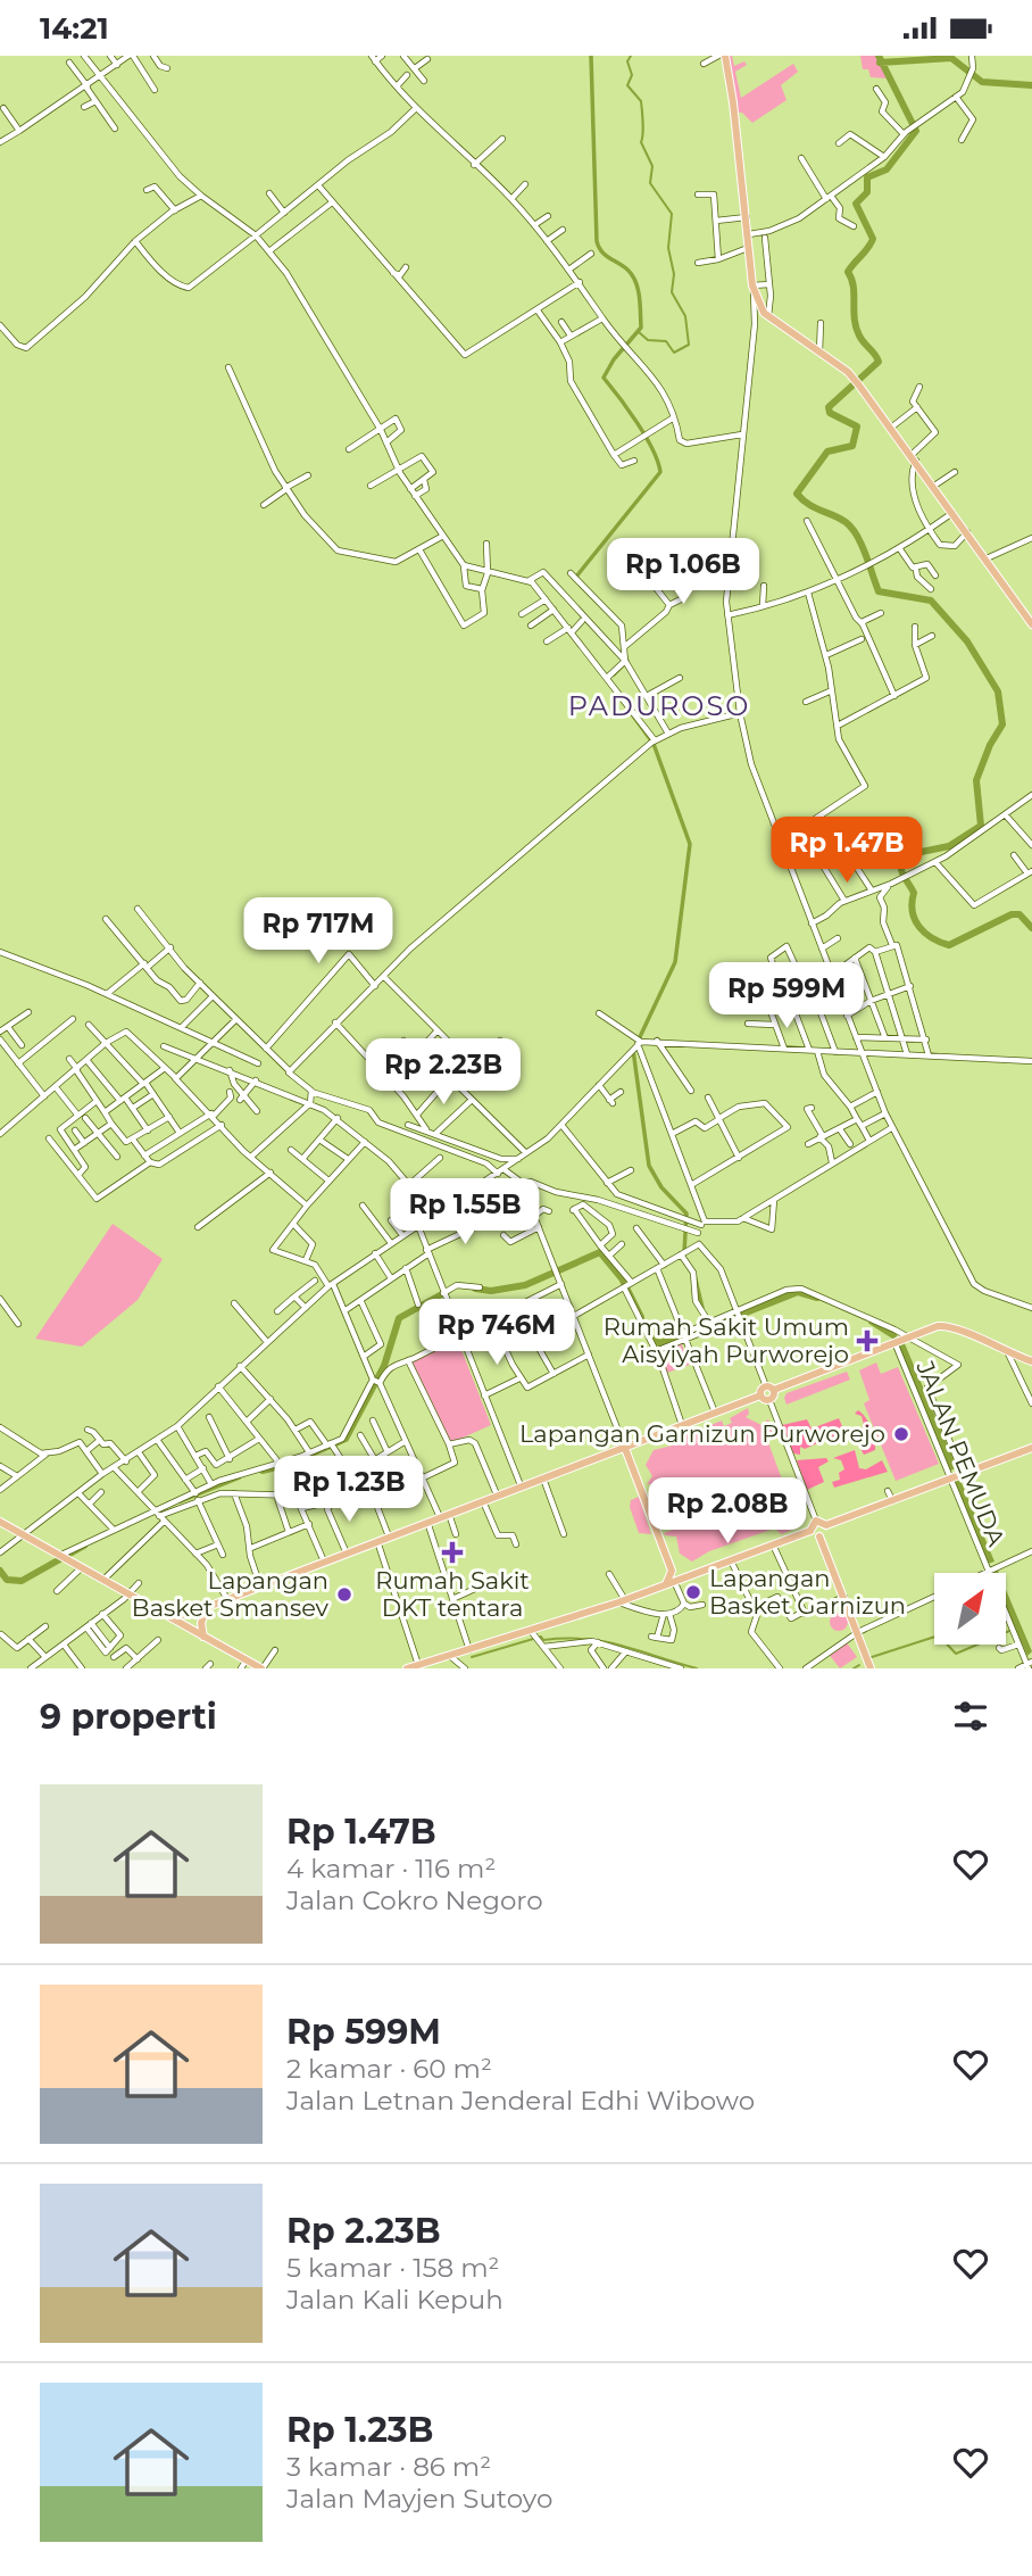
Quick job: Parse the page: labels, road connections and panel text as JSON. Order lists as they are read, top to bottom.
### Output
{
  "streets": {
    "street": ["JALAN PEMUDA"]
  },
  "districts": ["PADUROSO"],
  "places": {
    "health": ["Rumah Sakit Umum Aisyiyah Purworejo", "Rumah Sakit DKT tentara"],
    "other": ["Lapangan Garnizun Purworejo", "Lapangan Basket Garnizun", "Lapangan Basket Smansev"]
  },
  "north": "top right",
  "page": {
    "status": "14:21",
    "price": [
      "Rp 1.06B",
      "Rp 1.47B",
      "Rp 717M",
      "Rp 599M",
      "Rp 2.23B",
      "Rp 1.55B",
      "Rp 746M",
      "Rp 1.23B",
      "Rp 2.08B"
    ],
    "heading": "9 properti",
    "list": [
      {
        "name": "Rp 1.47B",
        "note": "4 kamar · 116 m² · Jalan Cokro Negoro"
      },
      {
        "name": "Rp 599M",
        "note": "2 kamar · 60 m² · Jalan Letnan Jenderal Edhi Wibowo"
      },
      {
        "name": "Rp 2.23B",
        "note": "5 kamar · 158 m² · Jalan Kali Kepuh"
      },
      {
        "name": "Rp 1.23B",
        "note": "3 kamar · 86 m² · Jalan Mayjen Sutoyo"
      }
    ]
  }
}
